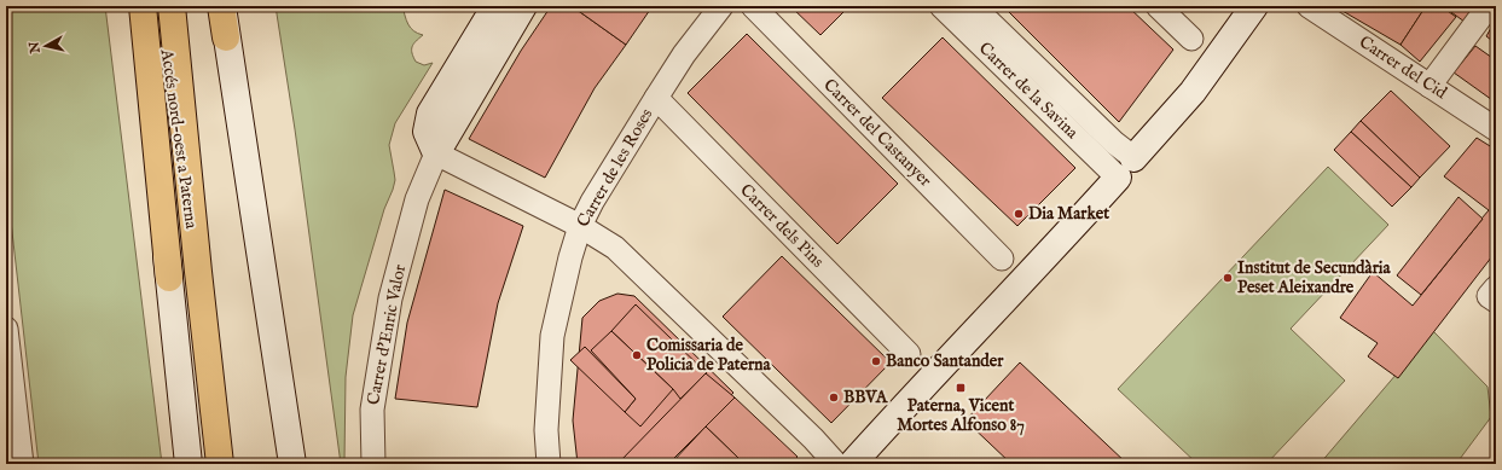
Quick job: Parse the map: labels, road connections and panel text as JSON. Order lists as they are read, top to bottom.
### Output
{
  "streets": {
    "main road": ["Accés nord-oest a Paterna"],
    "street": [
      "Carrer del Cid",
      "Carrer de la Savina",
      "Carrer del Castanyer",
      "Carrer de les Roses",
      "Carrer dels Pins",
      "Carrer d'Enric Valor"
    ]
  },
  "crossings": [
    ["Carrer de les Roses", "Carrer dels Pins"]
  ],
  "places": {
    "other": [
      "Dia Market",
      "Institut de Secundària Peset Aleixandre",
      "Comissaria de Policia de Paterna",
      "Banco Santander",
      "BBVA"
    ],
    "transit": ["Paterna, Vicent Mortes Alfonso 87"]
  },
  "north": "left"
}
